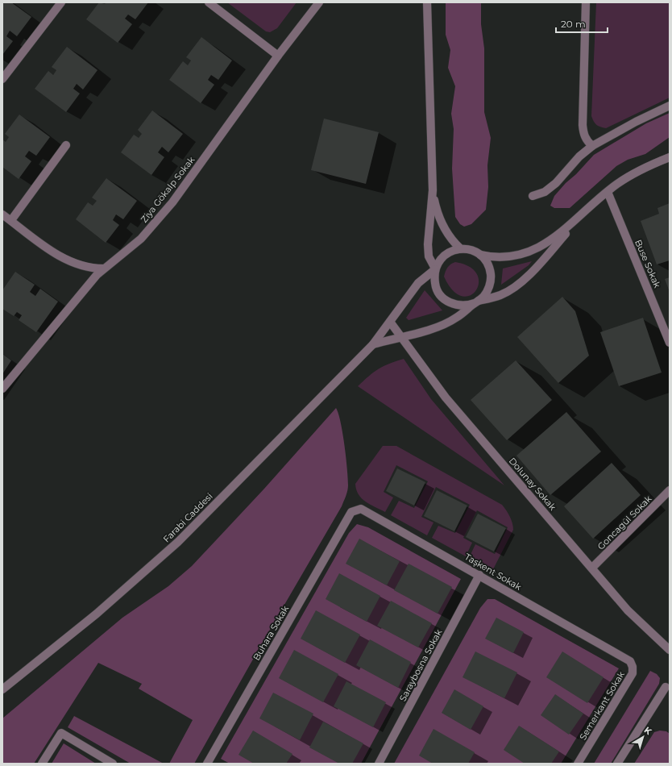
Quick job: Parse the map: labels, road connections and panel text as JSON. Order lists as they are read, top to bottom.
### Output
{
  "streets": {
    "street": [
      "Ziya Gökalp Sokak",
      "Buse Sokak",
      "Dolunay Sokak",
      "Farabi Caddesi",
      "Goncagül Sokak",
      "Taşkent Sokak",
      "Buhara Sokak",
      "Saraybosna Sokak",
      "Semerkant Sokak"
    ]
  },
  "crossings": [
    ["Dolunay Sokak", "Farabi Caddesi"],
    ["Dolunay Sokak", "Goncagül Sokak"],
    ["Taşkent Sokak", "Buhara Sokak"],
    ["Taşkent Sokak", "Saraybosna Sokak"],
    ["Taşkent Sokak", "Semerkant Sokak"]
  ],
  "scale_bar": "20 m",
  "north": "top right"
}
